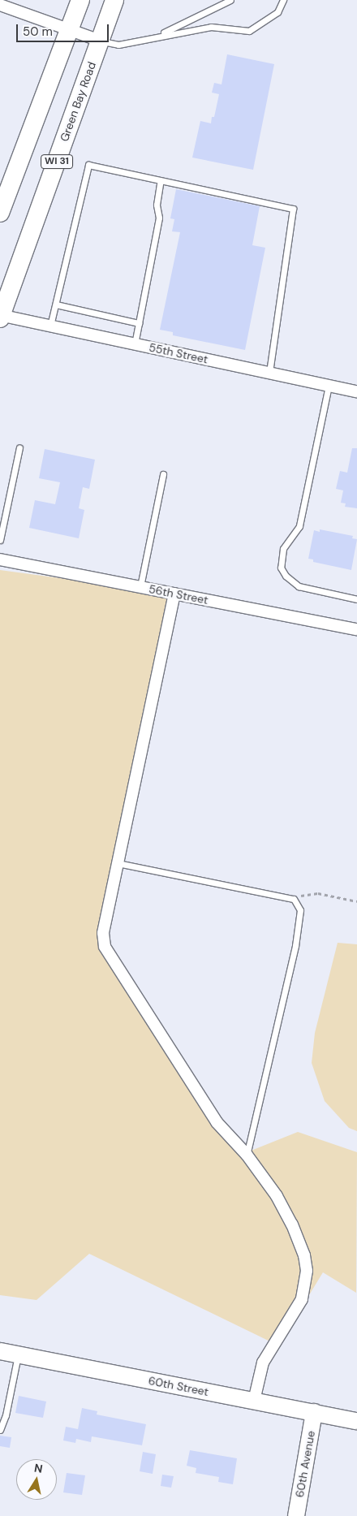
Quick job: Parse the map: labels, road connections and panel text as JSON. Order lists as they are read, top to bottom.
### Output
{
  "streets": {
    "main road": ["Green Bay Road", "WI 31"],
    "street": [
      "55th Street",
      "56th Street",
      "60th Street",
      "60th Avenue"
    ]
  },
  "crossings": [
    ["Green Bay Road", "55th Street"],
    ["60th Street", "60th Avenue"]
  ],
  "scale_bar": "50 m",
  "north": "top"
}
